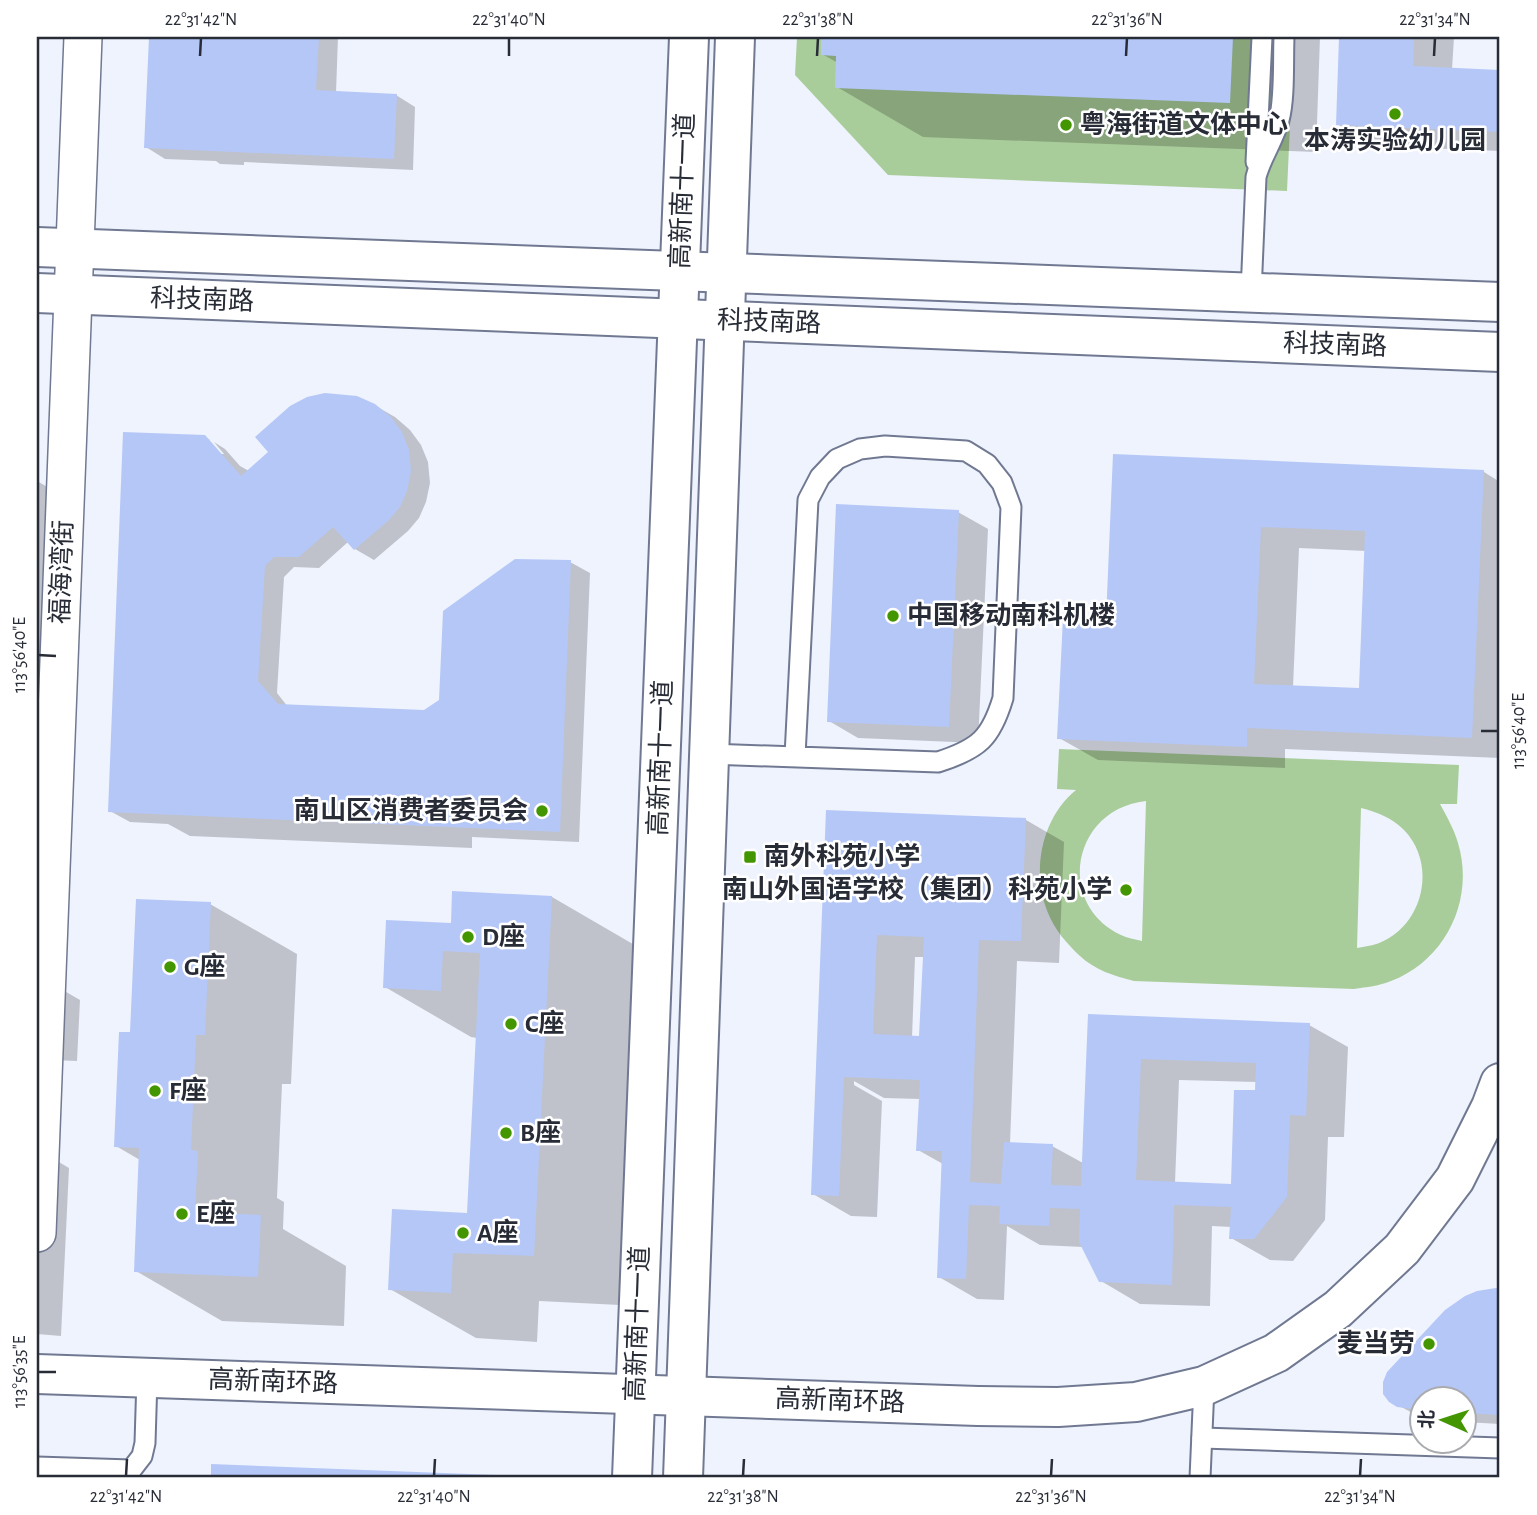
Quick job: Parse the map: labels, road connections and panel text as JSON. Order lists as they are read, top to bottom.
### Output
{
  "streets": {
    "street": [
      "高新南十一道",
      "科技南路",
      "福海湾街",
      "高新南环路"
    ]
  },
  "crossings": [
    ["高新南十一道", "科技南路"],
    ["高新南十一道", "高新南环路"],
    ["科技南路", "福海湾街"]
  ],
  "places": {
    "other": [
      "本涛实验幼儿园",
      "粤海街道文体中心",
      "中国移动南科机楼",
      "南山区消费者委员会",
      "南山外国语学校（集团）科苑小学",
      "D座",
      "G座",
      "C座",
      "F座",
      "B座",
      "E座",
      "A座",
      "麦当劳"
    ],
    "transit": ["南外科苑小学"]
  },
  "north": "left",
  "coordinates": [
    "22°31'42\"N",
    "22°31'40\"N",
    "22°31'38\"N",
    "22°31'36\"N",
    "22°31'34\"N",
    "113°56'40\"E",
    "113°56'35\"E"
  ]
}
